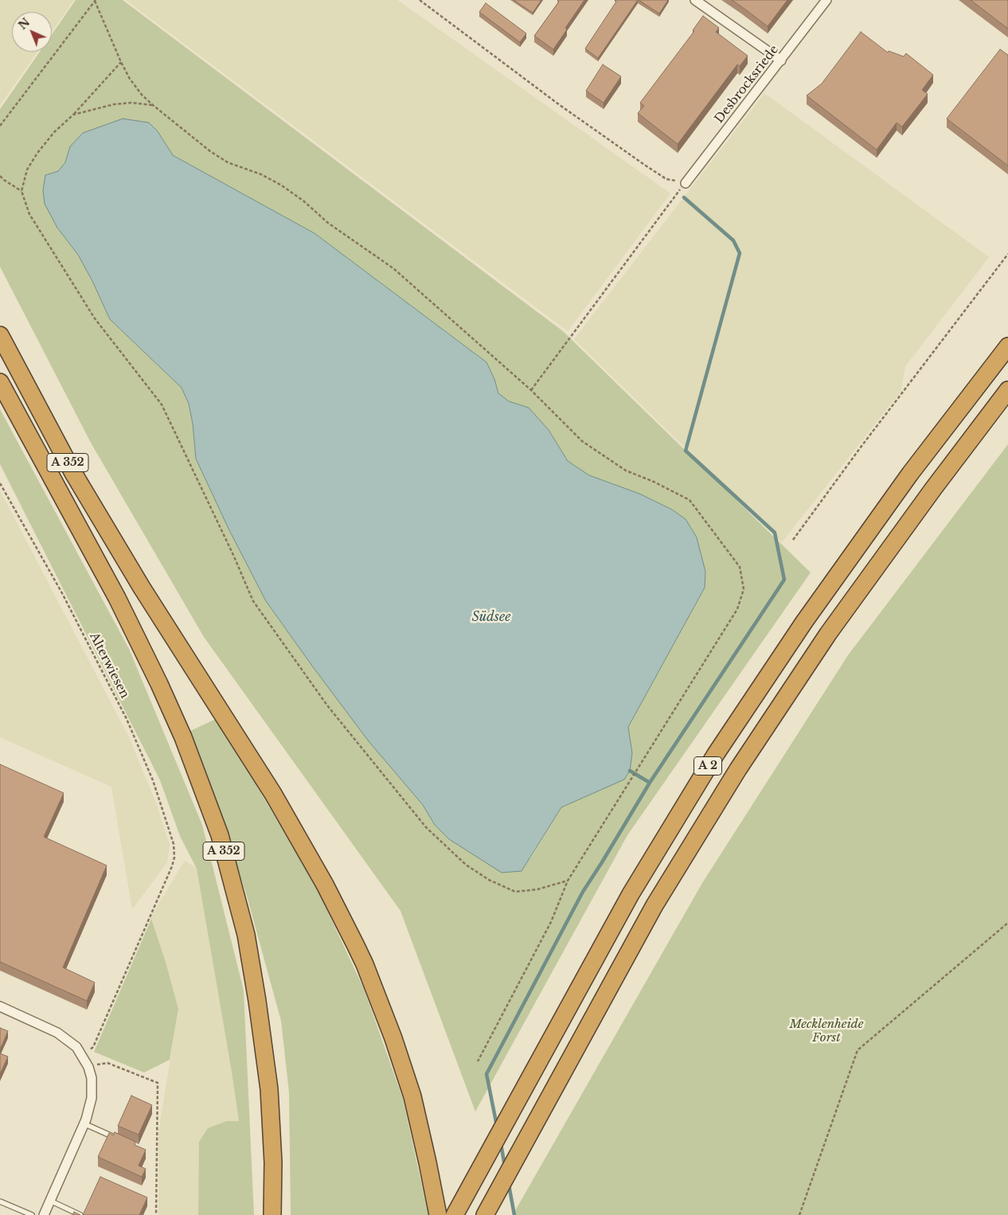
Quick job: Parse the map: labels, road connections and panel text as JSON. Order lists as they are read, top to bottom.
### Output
{
  "streets": {
    "highway": ["A 352", "A 2"],
    "street": ["Desbrocksriede"],
    "path": ["Alterwiesen"]
  },
  "water": ["Südsee"],
  "parks": ["Mecklenheide Forst"],
  "north": "top left"
}
